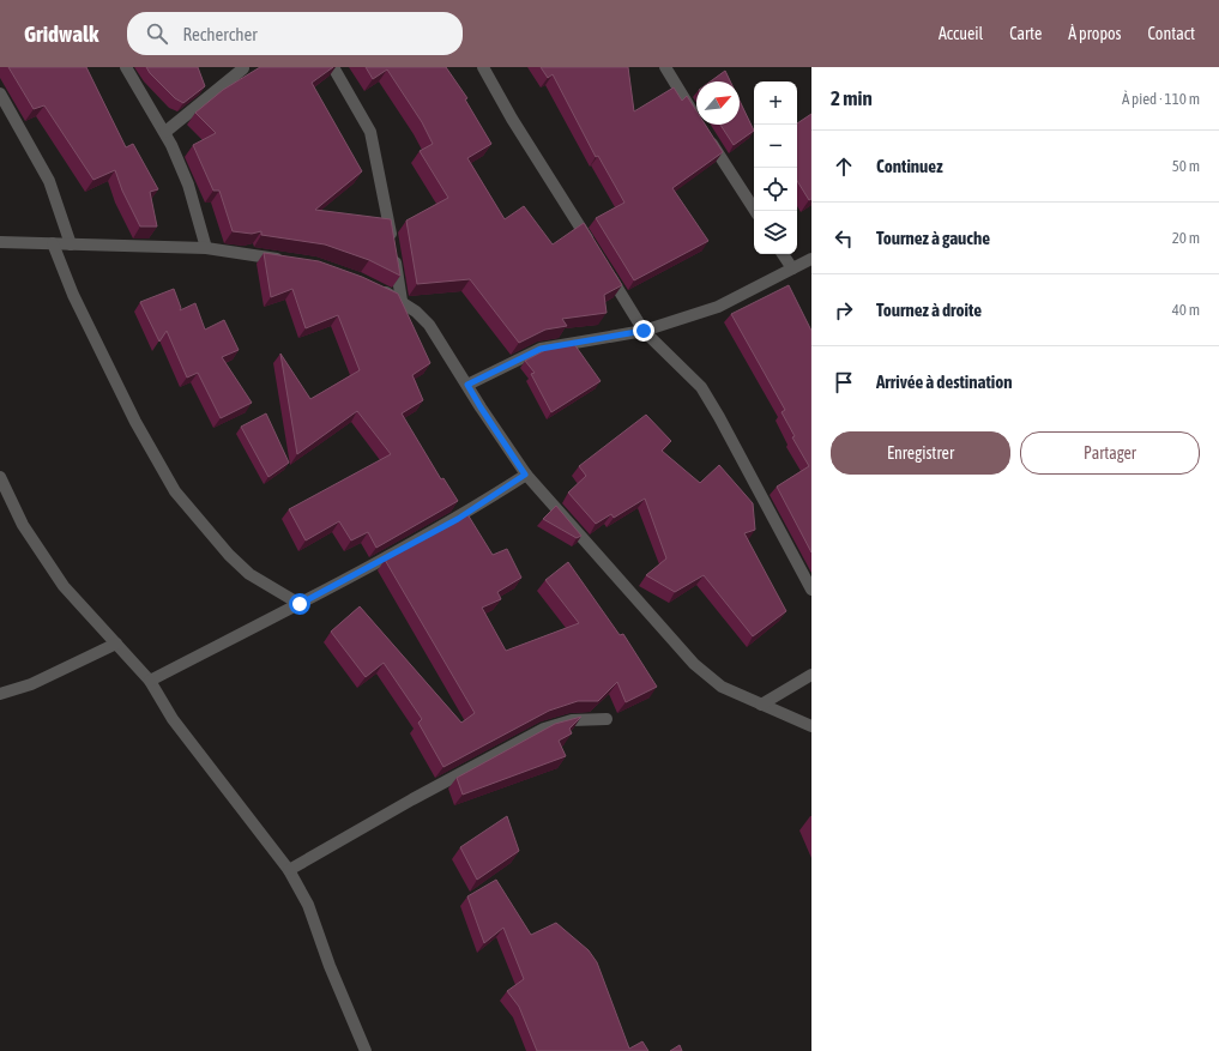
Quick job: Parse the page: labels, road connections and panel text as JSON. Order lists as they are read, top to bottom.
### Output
{
  "north": "top right",
  "page": {
    "header": "Gridwalk",
    "search": "Rechercher",
    "nav": [
      "Accueil",
      "Carte",
      "À propos",
      "Contact"
    ],
    "heading": ["2 min", "À pied · 110 m"],
    "map_buttons": ["+", "−"],
    "list": [
      ["Continuez", "50 m"],
      ["Tournez à gauche", "20 m"],
      ["Tournez à droite", "40 m"],
      "Arrivée à destination"
    ],
    "buttons": ["Enregistrer", "Partager"]
  }
}
